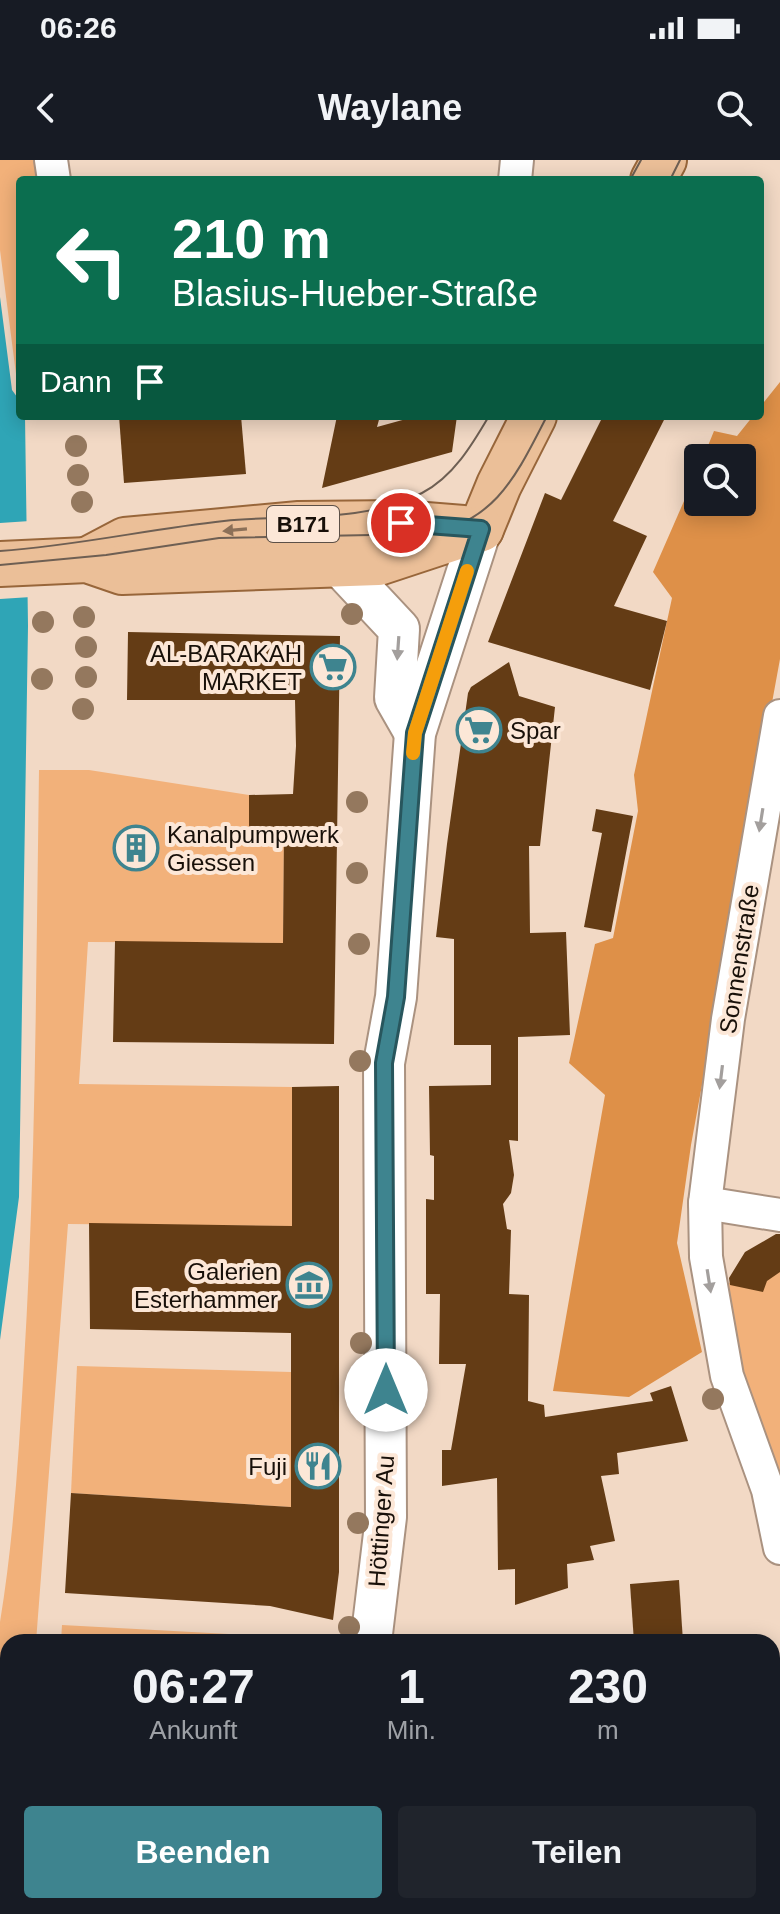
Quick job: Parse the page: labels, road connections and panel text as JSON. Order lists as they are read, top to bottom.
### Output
{
  "streets": {
    "main road": ["B171", "Höttinger Au"],
    "street": ["Sonnenstraße"]
  },
  "crossings": [
    ["B171", "Höttinger Au"]
  ],
  "one_way": ["Sonnenstraße"],
  "places": {
    "supermarket": ["AL-BARAKAH MARKET", "Spar"],
    "building": ["Kanalpumpwerk Giessen"],
    "museum": ["Galerien Esterhammer"],
    "restaurant": ["Fuji"]
  },
  "page": {
    "status": "06:26",
    "header": "Waylane",
    "turn": ["210 m", "Blasius-Hueber-Straße"],
    "then": "Dann",
    "eta": [
      "06:27",
      "Ankunft",
      "1",
      "Min.",
      "230",
      "m"
    ],
    "buttons": ["Beenden", "Teilen"]
  }
}
